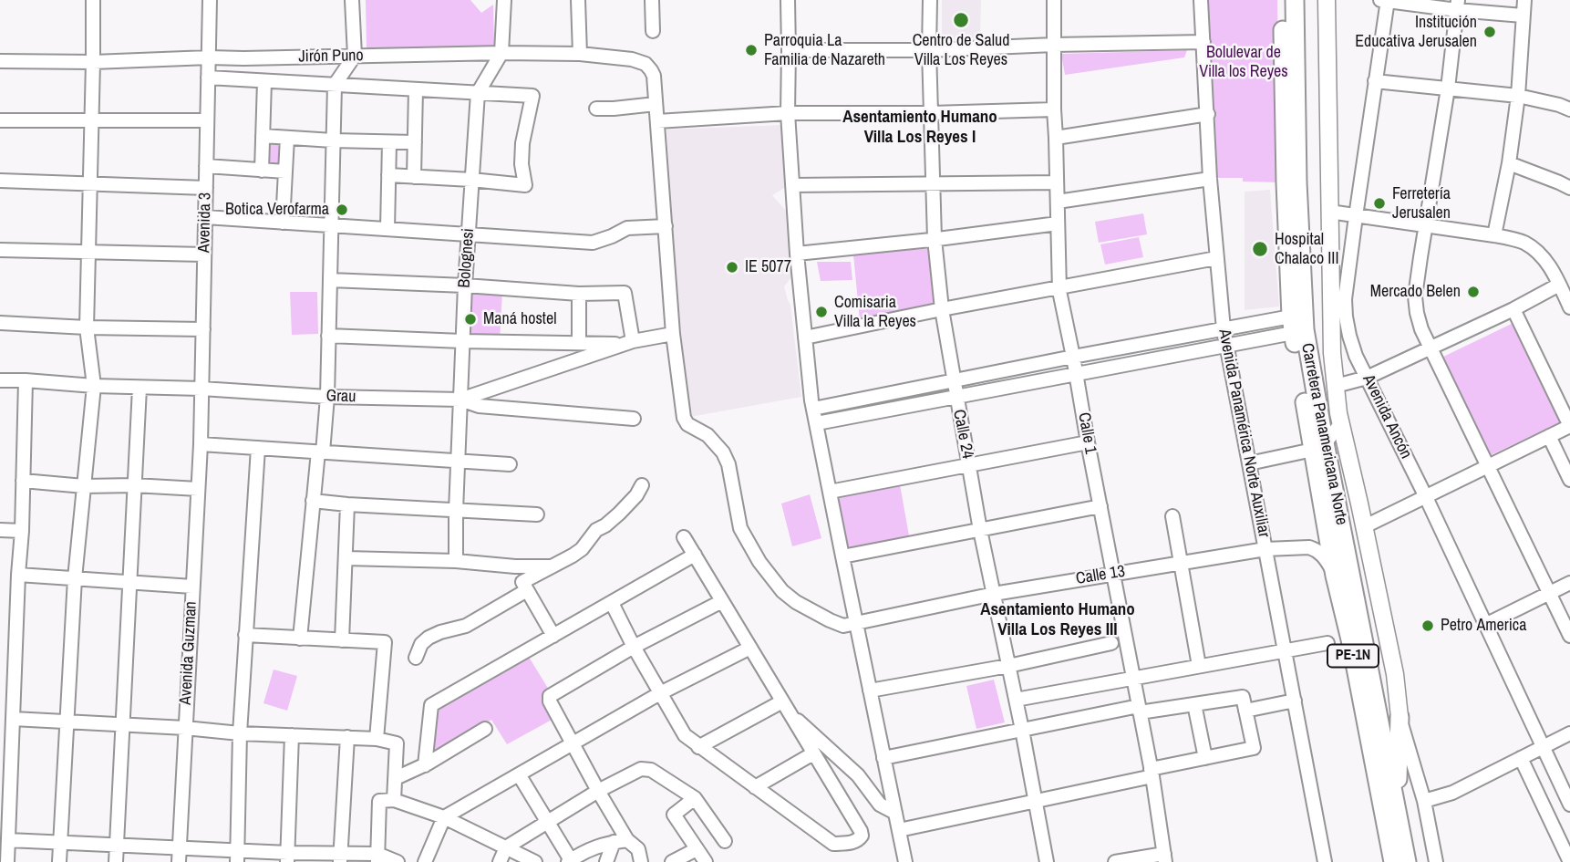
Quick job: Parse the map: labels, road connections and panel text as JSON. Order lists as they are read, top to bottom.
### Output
{
  "streets": {
    "highway": ["Carretera Panamericana Norte", "PE-1N"],
    "street": [
      "Jirón Puno",
      "Avenida 3",
      "Bolognesi",
      "Grau",
      "Avenida Ancón",
      "Calle 1",
      "Avenida Panamérica Norte Auxiliar",
      "Calle 24",
      "Calle 13",
      "Avenida Guzman"
    ]
  },
  "crossings": [
    ["Jirón Puno", "Avenida 3"],
    ["Jirón Puno", "Bolognesi"],
    ["Avenida 3", "Grau"],
    ["Avenida 3", "Avenida Guzman"],
    ["Bolognesi", "Grau"],
    ["Calle 1", "Calle 13"],
    ["Avenida Panamérica Norte Auxiliar", "Calle 13"],
    ["Calle 24", "Calle 13"],
    ["Carretera Panamericana Norte", "Calle 13"]
  ],
  "districts": ["Asentamiento Humano Villa Los Reyes I", "Asentamiento Humano Villa Los Reyes III"],
  "parks": ["Bolulevar de Villa los Reyes"],
  "places": [
    "Centro de Salud Villa Los Reyes",
    "Institución Educativa Jerusalen",
    "Parroquia La Familia de Nazareth",
    "Ferretería Jerusalen",
    "Botica Verofarma",
    "Hospital Chalaco III",
    "IE 5077",
    "Mercado Belen",
    "Comisaria Villa la Reyes",
    "Maná hostel",
    "Petro America"
  ]
}
